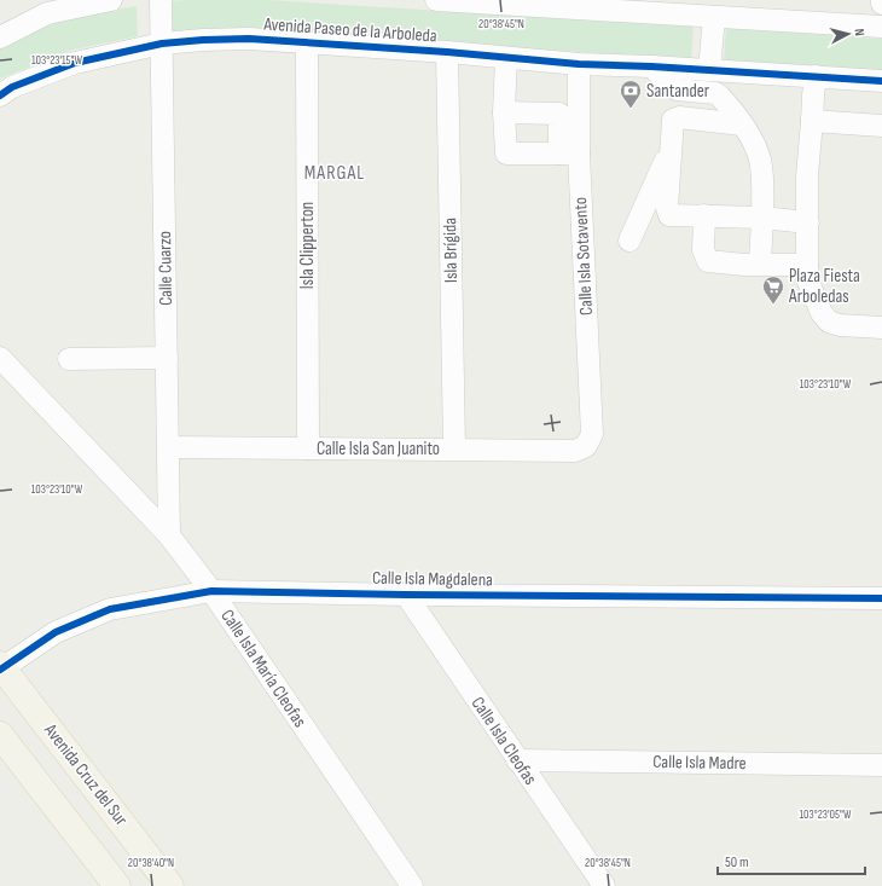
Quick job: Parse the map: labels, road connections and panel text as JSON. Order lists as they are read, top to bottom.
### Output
{
  "streets": {
    "main road": ["Avenida Cruz del Sur"],
    "street": [
      "Avenida Paseo de la Arboleda",
      "Isla Clipperton",
      "Isla Brígida",
      "Calle Isla Sotavento",
      "Calle Cuarzo",
      "Calle Isla San Juanito",
      "Calle Isla Magdalena",
      "Calle Isla María Cleofas",
      "Calle Isla Cleofas",
      "Calle Isla Madre"
    ]
  },
  "crossings": [
    ["Avenida Paseo de la Arboleda", "Isla Clipperton"],
    ["Avenida Paseo de la Arboleda", "Isla Brígida"],
    ["Avenida Paseo de la Arboleda", "Calle Isla Sotavento"],
    ["Avenida Paseo de la Arboleda", "Calle Cuarzo"],
    ["Isla Clipperton", "Calle Isla San Juanito"],
    ["Isla Brígida", "Calle Isla San Juanito"],
    ["Calle Isla Sotavento", "Calle Isla San Juanito"],
    ["Calle Cuarzo", "Calle Isla San Juanito"],
    ["Calle Cuarzo", "Calle Isla María Cleofas"],
    ["Calle Isla Magdalena", "Calle Isla María Cleofas"],
    ["Calle Isla Magdalena", "Calle Isla Cleofas"],
    ["Calle Isla Magdalena", "Avenida Cruz del Sur"],
    ["Calle Isla Cleofas", "Calle Isla Madre"]
  ],
  "districts": ["MARGAL"],
  "places": {
    "bank": ["Santander"],
    "supermarket": ["Plaza Fiesta Arboledas"]
  },
  "scale_bar": "50 m",
  "north": "right",
  "coordinates": [
    "20°38'45\"N",
    "103°23'15\"W",
    "103°23'10\"W",
    "103°23'05\"W",
    "20°38'40\"N"
  ]
}
